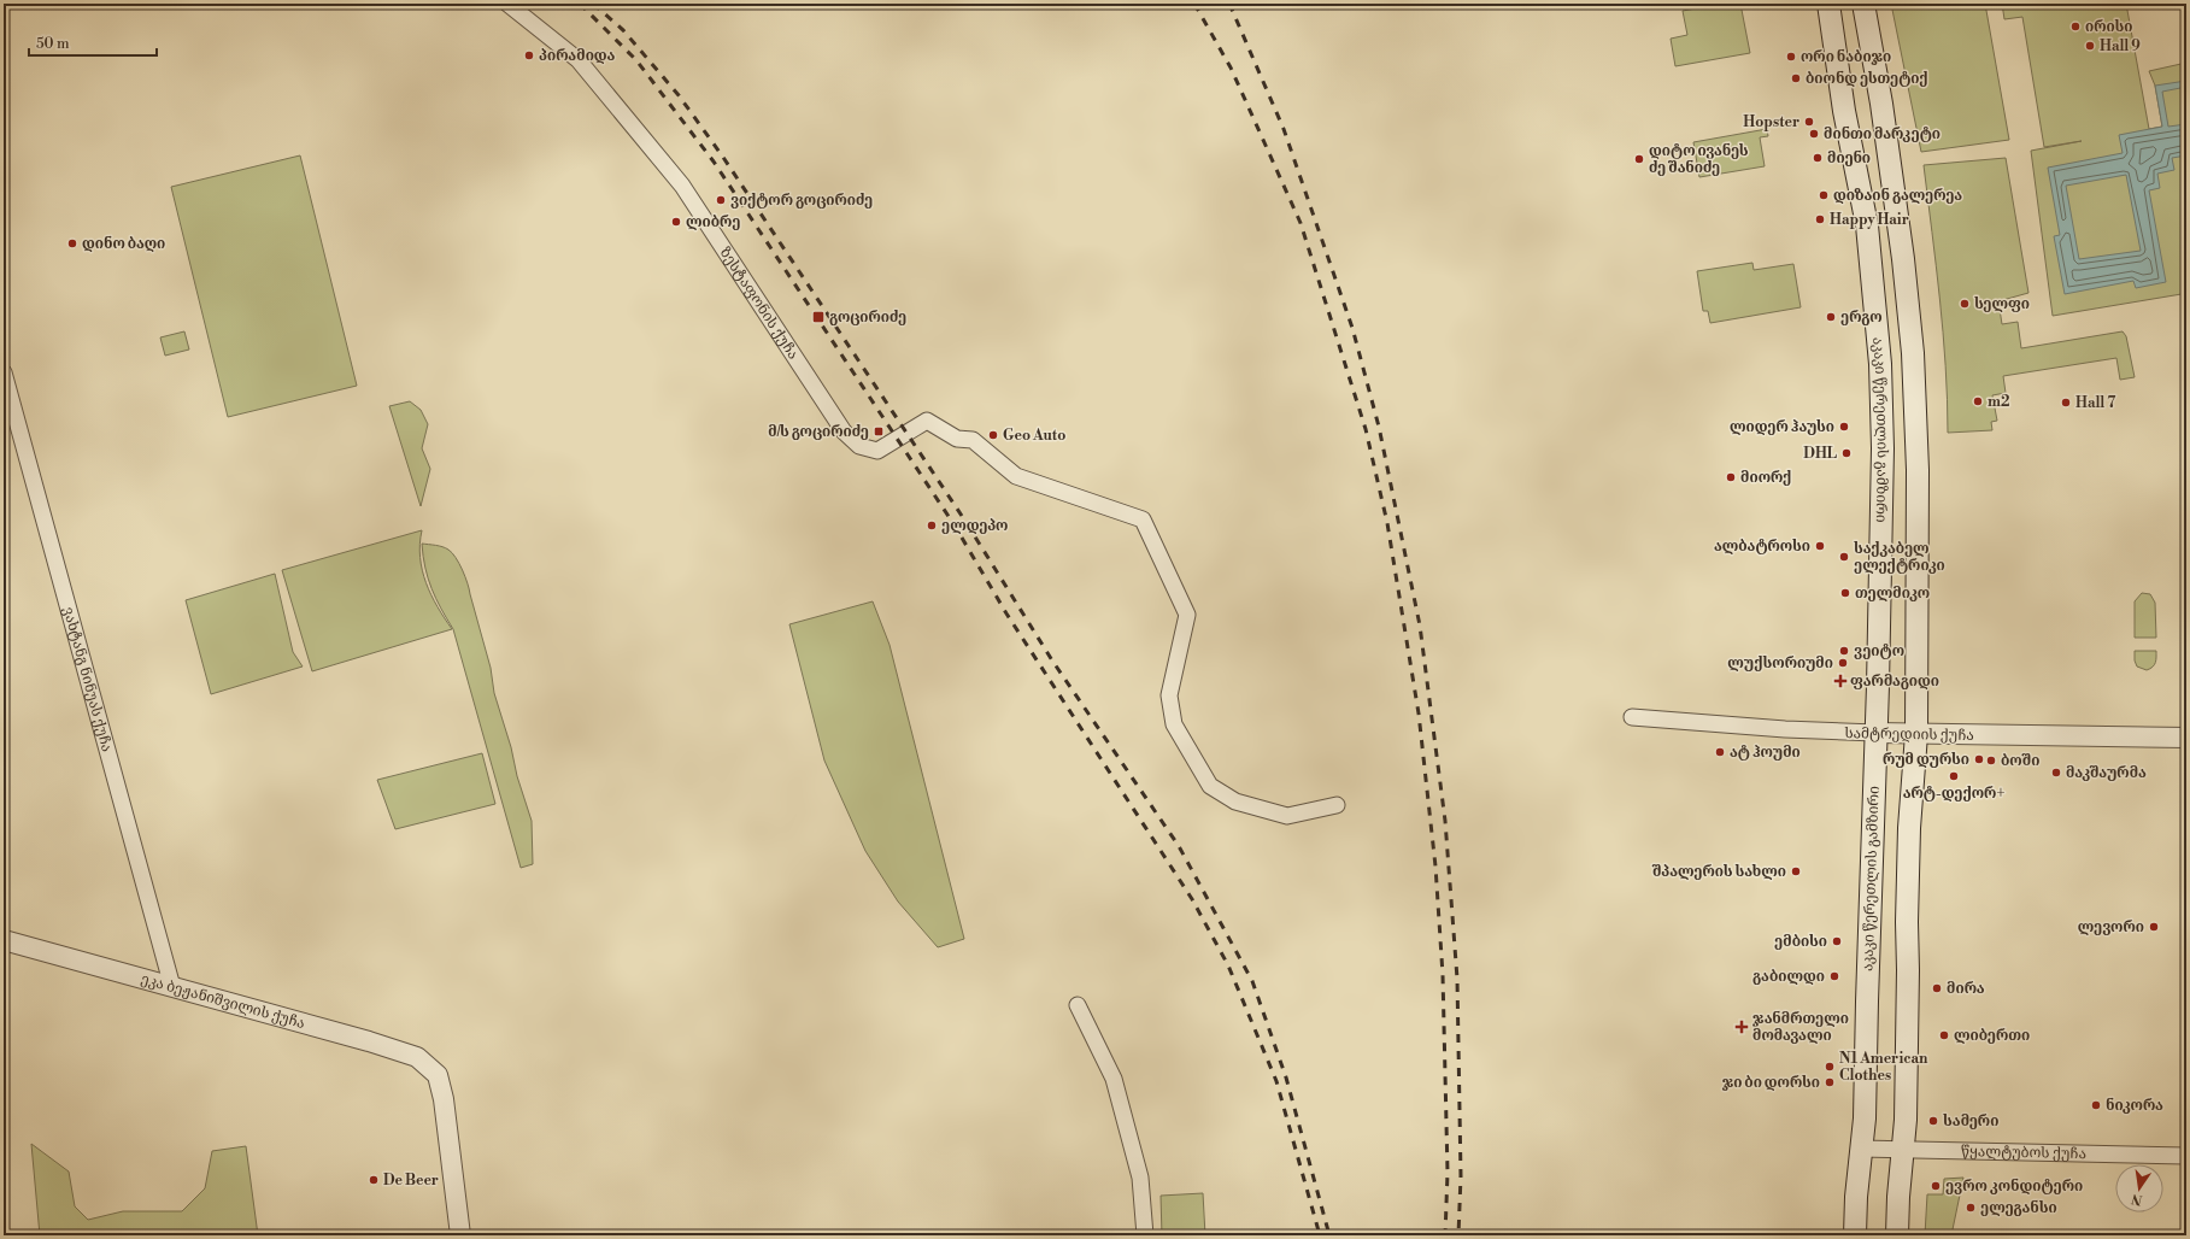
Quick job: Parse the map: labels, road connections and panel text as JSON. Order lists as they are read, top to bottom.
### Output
{
  "streets": {
    "main road": ["აკაკი წერეთლის გამზირი"],
    "street": [
      "ზესტაფონის ქუჩა",
      "ვახტანგ ნინუას ქუჩა",
      "სამტრედიის ქუჩა",
      "ეკა ბეჟანიშვილის ქუჩა",
      "წყალტუბოს ქუჩა"
    ]
  },
  "crossings": [
    ["აკაკი წერეთლის გამზირი", "სამტრედიის ქუჩა"],
    ["აკაკი წერეთლის გამზირი", "წყალტუბოს ქუჩა"],
    ["ვახტანგ ნინუას ქუჩა", "ეკა ბეჟანიშვილის ქუჩა"]
  ],
  "places": {
    "other": [
      "ირისი",
      "Hall 9",
      "პირამიდა",
      "ორი ნაბიჯი",
      "ბიონდ ესთეტიქ",
      "Hopster",
      "მინთი მარკეტი",
      "მიენი",
      "დიტო ივანეს ძე შანიძე",
      "დიზაინ გალერეა",
      "ვიქტორ გოცირიძე",
      "Happy Hair",
      "ლიბრე",
      "დინო ბაღი",
      "სელფი",
      "ერგო",
      "m2",
      "Hall 7",
      "ლიდერ ჰაუსი",
      "Geo Auto",
      "DHL",
      "მიორქ",
      "ელდეპო",
      "ალბატროსი",
      "საქკაბელ ელექტრიკი",
      "თელმიკო",
      "ვეიტო",
      "ლუქსორიუმი",
      "ატ ჰოუმი",
      "რუმ დურსი",
      "ბოში",
      "მაკშაურმა",
      "არტ-დექორ+",
      "შპალერის სახლი",
      "ლევორი",
      "ემბისი",
      "გაბილდი",
      "მირა",
      "ლიბერთი",
      "N1 American Clothes",
      "ჯი ბი დორსი",
      "ნიკორა",
      "სამერი",
      "De Beer",
      "ევრო კონდიტერი",
      "ელეგანსი"
    ],
    "transit": ["გოცირიძე", "მ/ს გოცირიძე"],
    "health": ["ფარმაგიდი", "ჯანმრთელი მომავალი"]
  },
  "scale_bar": "50 m",
  "north": "bottom"
}
